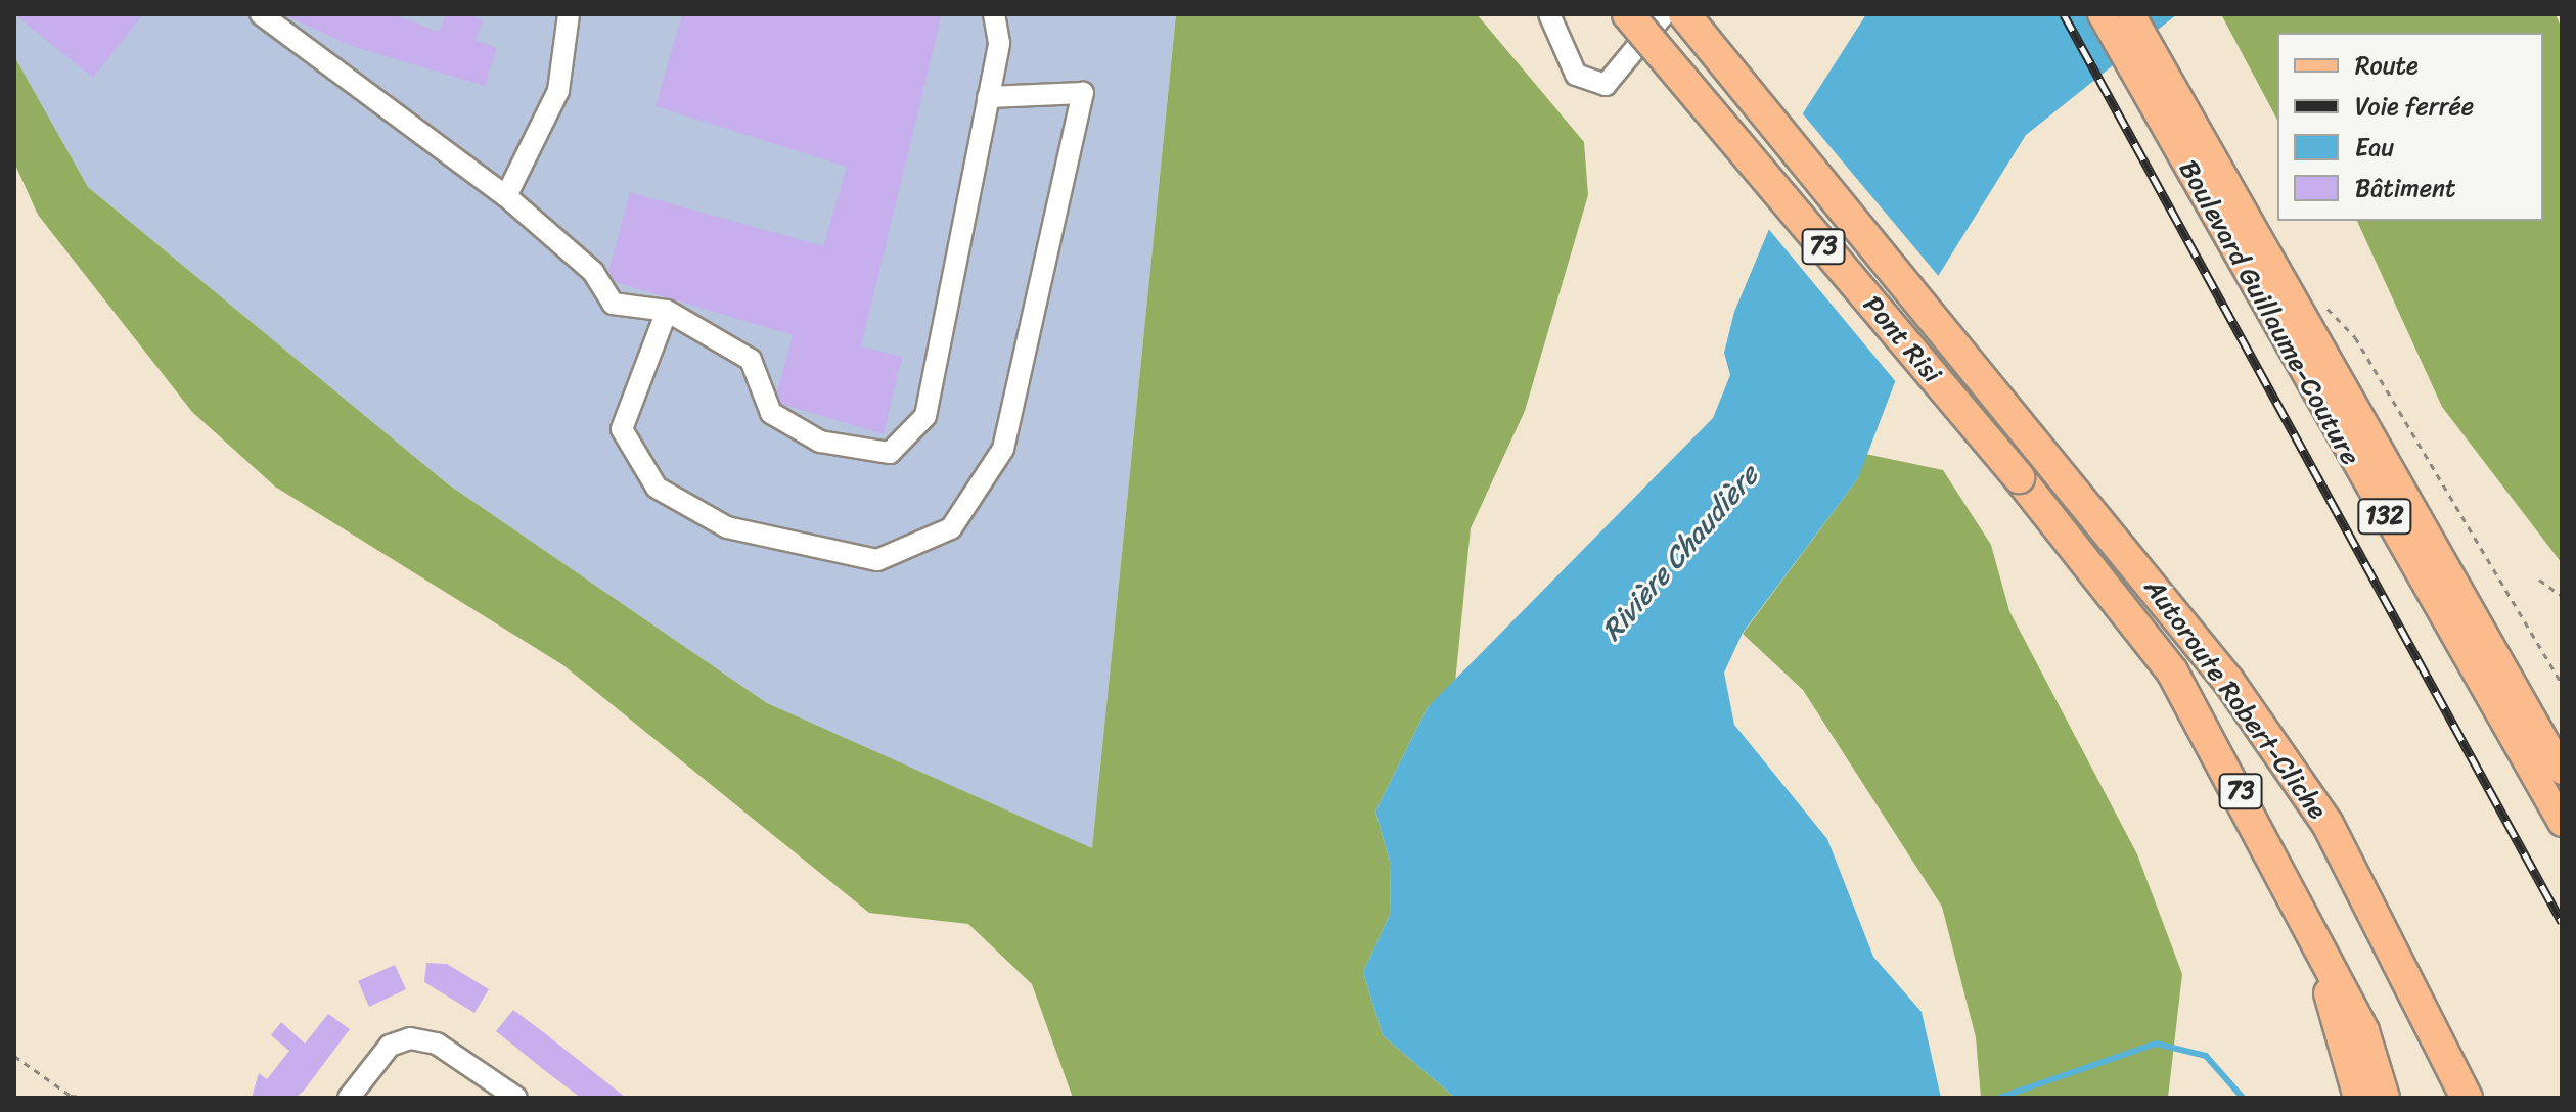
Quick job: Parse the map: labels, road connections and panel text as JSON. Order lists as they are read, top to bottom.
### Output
{
  "streets": {
    "highway": ["73", "Pont Risi", "Autoroute Robert-Cliche"],
    "main road": ["Boulevard Guillaume-Couture", "132"]
  },
  "crossings": [
    ["Pont Risi", "Autoroute Robert-Cliche"]
  ],
  "water": ["Rivière Chaudière"],
  "legend": [
    "Route",
    "Voie ferrée",
    "Eau",
    "Bâtiment"
  ]
}
